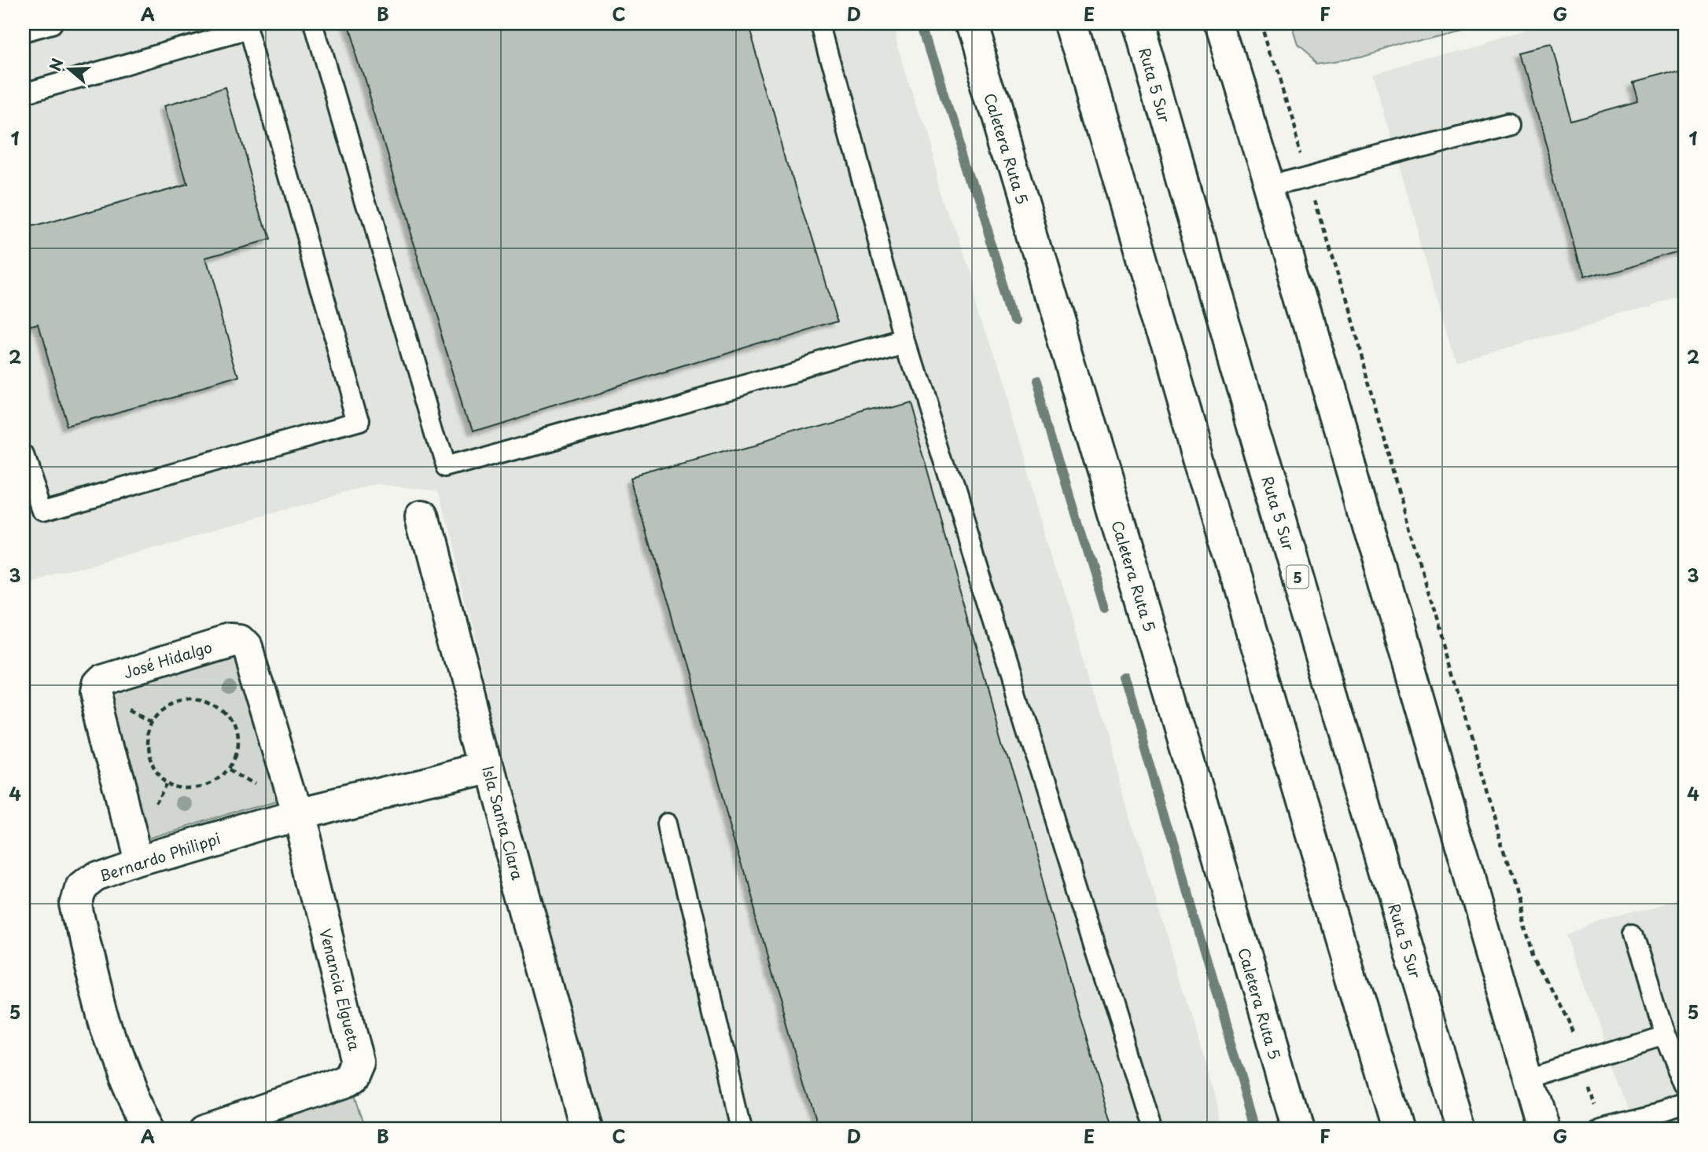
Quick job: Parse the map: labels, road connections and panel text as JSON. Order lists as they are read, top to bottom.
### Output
{
  "streets": {
    "main road": [
      "Ruta 5 Sur",
      "Caletera Ruta 5",
      "5",
      "José Hidalgo",
      "Isla Santa Clara",
      "Bernardo Philippi",
      "Venancia Elgueta"
    ]
  },
  "crossings": [
    ["José Hidalgo", "Bernardo Philippi"],
    ["José Hidalgo", "Venancia Elgueta"],
    ["Isla Santa Clara", "Bernardo Philippi"],
    ["Bernardo Philippi", "Venancia Elgueta"]
  ],
  "north": "left",
  "grid": {
    "columns": [
      "A",
      "B",
      "C",
      "D",
      "E",
      "F",
      "G"
    ],
    "rows": [
      "1",
      "2",
      "3",
      "4",
      "5"
    ]
  }
}
